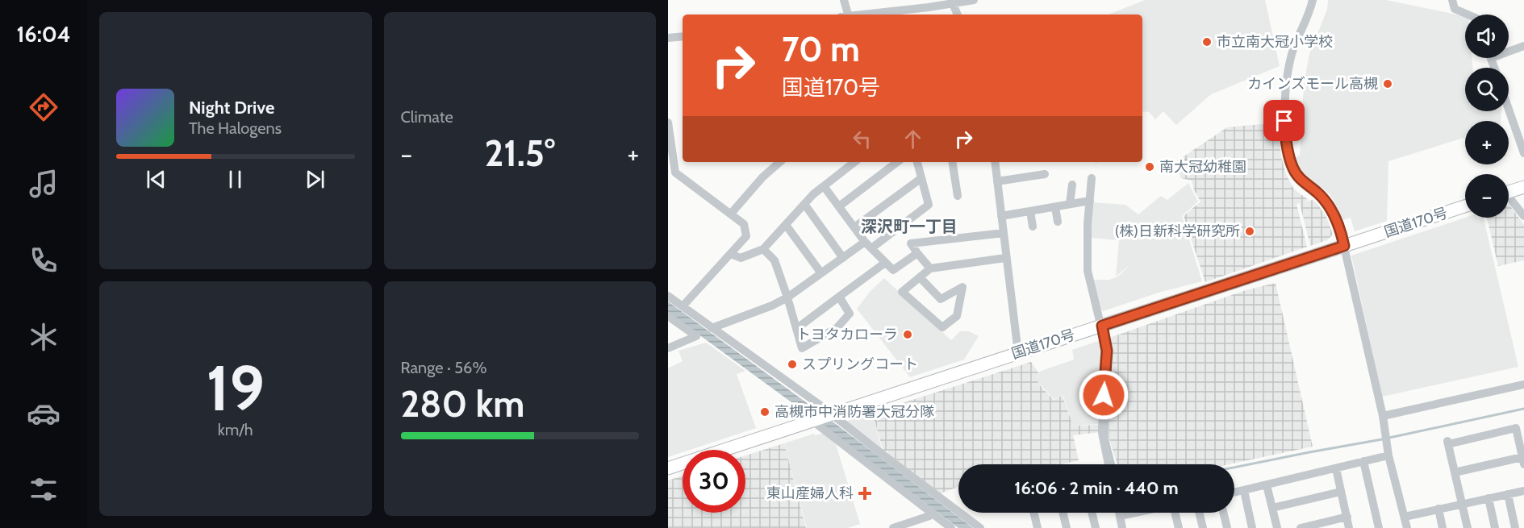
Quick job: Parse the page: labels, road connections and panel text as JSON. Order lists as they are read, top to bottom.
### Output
{
  "streets": {
    "highway": ["国道170号"]
  },
  "districts": ["深沢町一丁目"],
  "places": {
    "other": [
      "市立南大冠小学校",
      "カインズモール高槻",
      "南大冠幼稚園",
      "(株)日新科学研究所",
      "トヨタカローラ",
      "スプリングコート",
      "高槻市中消防署大冠分隊"
    ],
    "health": ["東山産婦人科"]
  },
  "page": {
    "tabs": "16:04",
    "tile": [
      "Climate",
      ["19", "km/h"],
      ["Range · 56%", "280 km"]
    ],
    "map_buttons": ["+", "−"],
    "turn": ["70 m", "国道170号"],
    "song": ["Night Drive", "The Halogens"],
    "heat": ["−", "21.5°", "+"],
    "limit": "30",
    "trip": "16:06 · 2 min · 440 m"
  }
}
